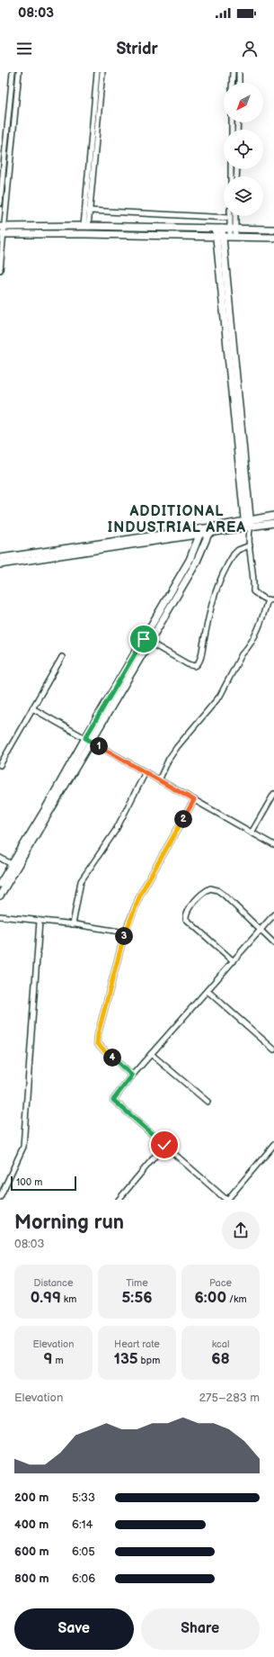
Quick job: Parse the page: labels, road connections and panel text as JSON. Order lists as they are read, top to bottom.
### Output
{
  "districts": ["ADDITIONAL INDUSTRIAL AREA"],
  "scale_bar": "100 m",
  "north": "bottom left",
  "page": {
    "status": "08:03",
    "header": "Stridr",
    "pins": [
      "1",
      "2",
      "3",
      "4"
    ],
    "scale": "100 m",
    "heading": ["Morning run", "08:03"],
    "stats": [
      ["Distance", "0.99 km"],
      ["Time", "5:56"],
      ["Pace", "6:00 /km"],
      ["Elevation", "9 m"],
      ["Heart rate", "135 bpm"],
      ["kcal", "68"]
    ],
    "chart": ["Elevation", "275–283 m"],
    "list": [
      {
        "name": "200 m",
        "note": "5:33"
      },
      {
        "name": "400 m",
        "note": "6:14"
      },
      {
        "name": "600 m",
        "note": "6:05"
      },
      {
        "name": "800 m",
        "note": "6:06"
      }
    ],
    "buttons": ["Save", "Share"]
  }
}
